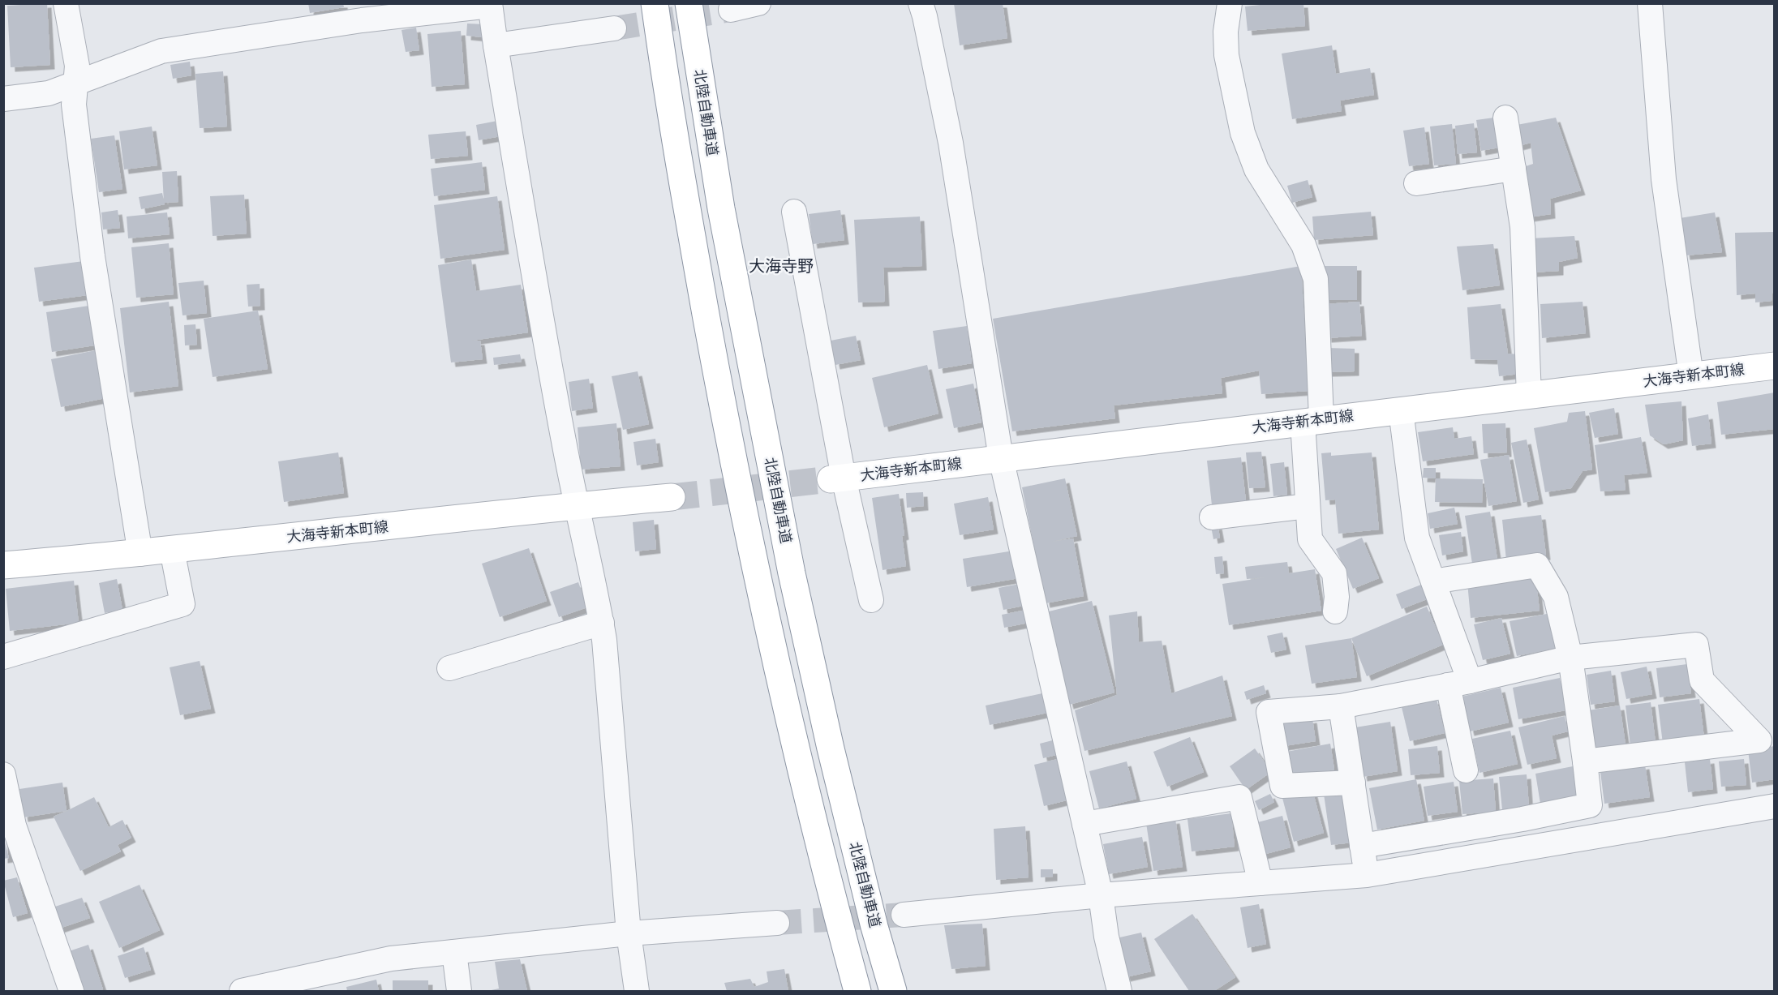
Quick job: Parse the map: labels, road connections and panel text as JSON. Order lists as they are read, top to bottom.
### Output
{
  "streets": {
    "main road": ["北陸自動車道", "大海寺新本町線"]
  },
  "districts": ["大海寺野"]
}
